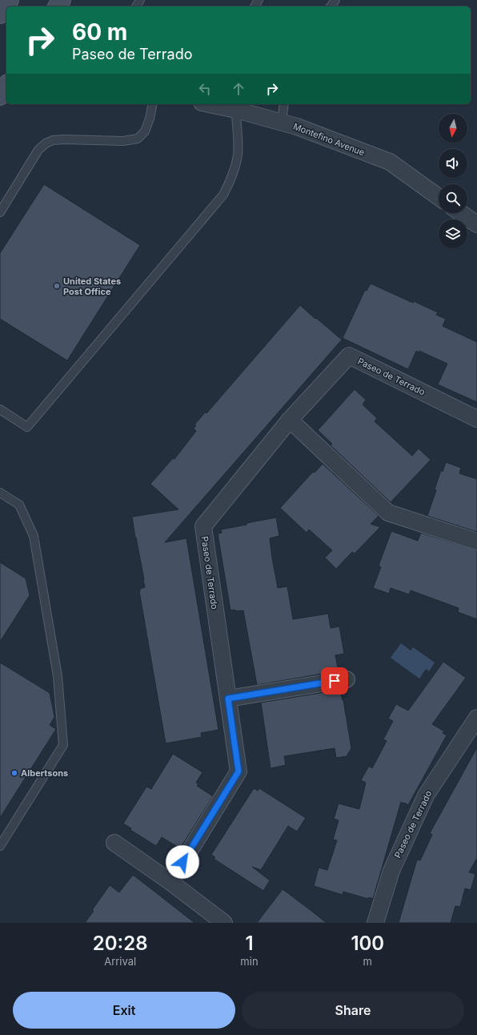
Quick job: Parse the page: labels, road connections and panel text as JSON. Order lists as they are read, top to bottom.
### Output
{
  "streets": {
    "street": ["Montefino Avenue", "Paseo de Terrado"]
  },
  "places": ["United States Post Office", "Albertsons"],
  "north": "bottom",
  "page": {
    "turn": ["60 m", "Paseo de Terrado"],
    "eta": [
      "20:28",
      "Arrival",
      "1",
      "min",
      "100",
      "m"
    ],
    "buttons": ["Exit", "Share"]
  }
}
